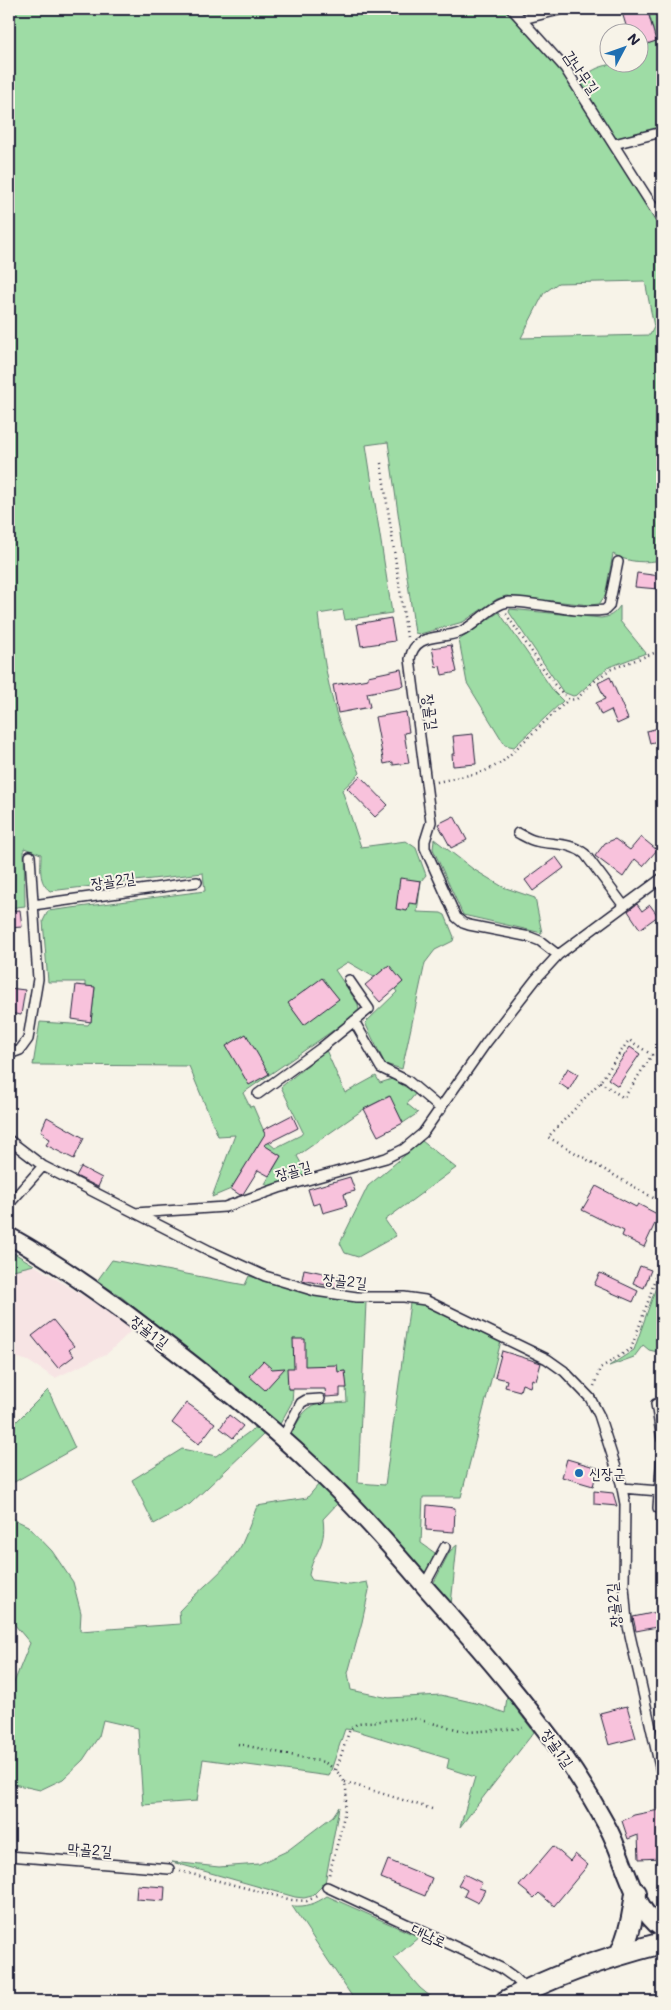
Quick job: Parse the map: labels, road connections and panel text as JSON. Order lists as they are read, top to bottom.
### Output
{
  "streets": {
    "street": ["장골1길"],
    "lane": [
      "감나무길",
      "장골길",
      "장골2길",
      "막골2길",
      "대남로"
    ]
  },
  "crossings": [
    ["장골길", "장골2길"]
  ],
  "places": ["신장군"],
  "north": "top right"
}
